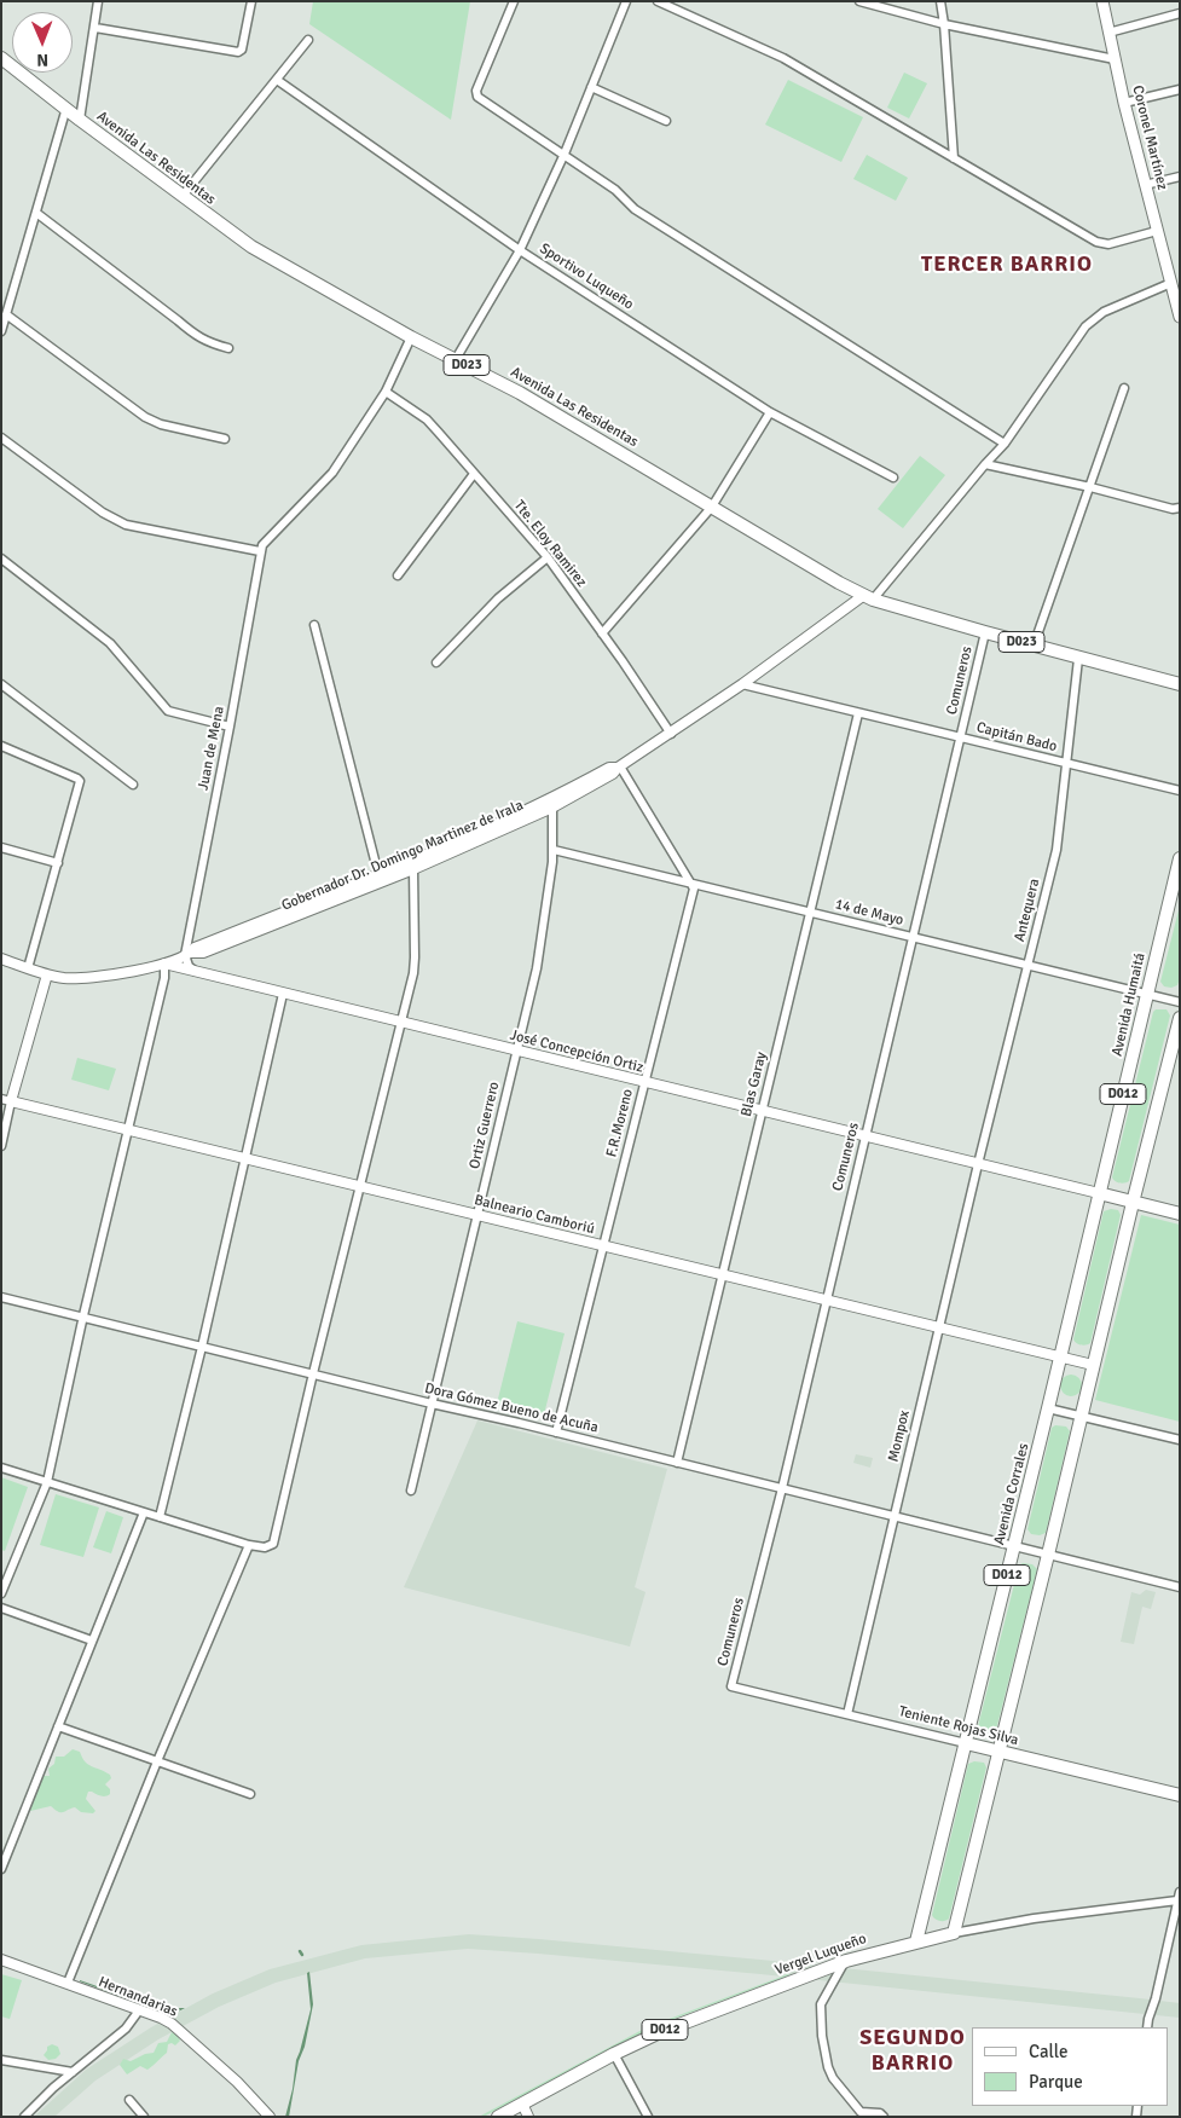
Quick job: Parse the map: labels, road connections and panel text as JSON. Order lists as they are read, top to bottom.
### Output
{
  "streets": {
    "main road": [
      "Coronel Martínez",
      "Avenida Las Residentas",
      "D023",
      "Avenida Humaitá",
      "D012",
      "Avenida Corrales",
      "Teniente Rojas Silva",
      "Vergel Luqueño"
    ],
    "street": [
      "Sportivo Luqueño",
      "Tte. Eloy Ramirez",
      "Comuneros",
      "Capitán Bado",
      "Juan de Mena",
      "Gobernador Dr. Domingo Martinez de Irala",
      "Antequera",
      "14 de Mayo",
      "José Concepción Ortiz",
      "Blas Garay",
      "F.R.Moreno",
      "Ortiz Guerrero",
      "Balneario Camboriú",
      "Dora Gómez Bueno de Acuña",
      "Mompox",
      "Hernandarias"
    ]
  },
  "crossings": [
    ["Avenida Las Residentas", "Comuneros"],
    ["Avenida Las Residentas", "Gobernador Dr. Domingo Martinez de Irala"],
    ["Avenida Las Residentas", "Antequera"],
    ["Tte. Eloy Ramirez", "Gobernador Dr. Domingo Martinez de Irala"],
    ["Comuneros", "Capitán Bado"],
    ["Comuneros", "14 de Mayo"],
    ["Comuneros", "José Concepción Ortiz"],
    ["Comuneros", "Balneario Camboriú"],
    ["Comuneros", "Dora Gómez Bueno de Acuña"],
    ["Comuneros", "Teniente Rojas Silva"],
    ["Capitán Bado", "Gobernador Dr. Domingo Martinez de Irala"],
    ["Capitán Bado", "Antequera"],
    ["Capitán Bado", "Blas Garay"],
    ["Juan de Mena", "Gobernador Dr. Domingo Martinez de Irala"],
    ["Gobernador Dr. Domingo Martinez de Irala", "José Concepción Ortiz"],
    ["Gobernador Dr. Domingo Martinez de Irala", "Ortiz Guerrero"],
    ["Antequera", "14 de Mayo"],
    ["Antequera", "José Concepción Ortiz"],
    ["Antequera", "Mompox"],
    ["14 de Mayo", "Avenida Humaitá"],
    ["14 de Mayo", "Blas Garay"],
    ["14 de Mayo", "F.R.Moreno"],
    ["14 de Mayo", "Ortiz Guerrero"],
    ["Avenida Humaitá", "José Concepción Ortiz"],
    ["Avenida Humaitá", "Avenida Corrales"],
    ["José Concepción Ortiz", "Blas Garay"],
    ["José Concepción Ortiz", "F.R.Moreno"],
    ["José Concepción Ortiz", "Ortiz Guerrero"],
    ["José Concepción Ortiz", "Mompox"],
    ["José Concepción Ortiz", "Avenida Corrales"],
    ["Blas Garay", "Balneario Camboriú"],
    ["Blas Garay", "Dora Gómez Bueno de Acuña"],
    ["D012", "Balneario Camboriú"],
    ["D012", "Dora Gómez Bueno de Acuña"],
    ["D012", "Teniente Rojas Silva"],
    ["D012", "Vergel Luqueño"],
    ["F.R.Moreno", "Balneario Camboriú"],
    ["F.R.Moreno", "Dora Gómez Bueno de Acuña"],
    ["Ortiz Guerrero", "Balneario Camboriú"],
    ["Ortiz Guerrero", "Dora Gómez Bueno de Acuña"],
    ["Balneario Camboriú", "Mompox"],
    ["Balneario Camboriú", "Avenida Corrales"],
    ["Dora Gómez Bueno de Acuña", "Mompox"],
    ["Dora Gómez Bueno de Acuña", "Avenida Corrales"],
    ["Mompox", "Teniente Rojas Silva"],
    ["Avenida Corrales", "Teniente Rojas Silva"],
    ["Avenida Corrales", "Vergel Luqueño"]
  ],
  "districts": ["TERCER BARRIO", "SEGUNDO BARRIO"],
  "legend": ["Calle", "Parque"],
  "north": "bottom"
}
